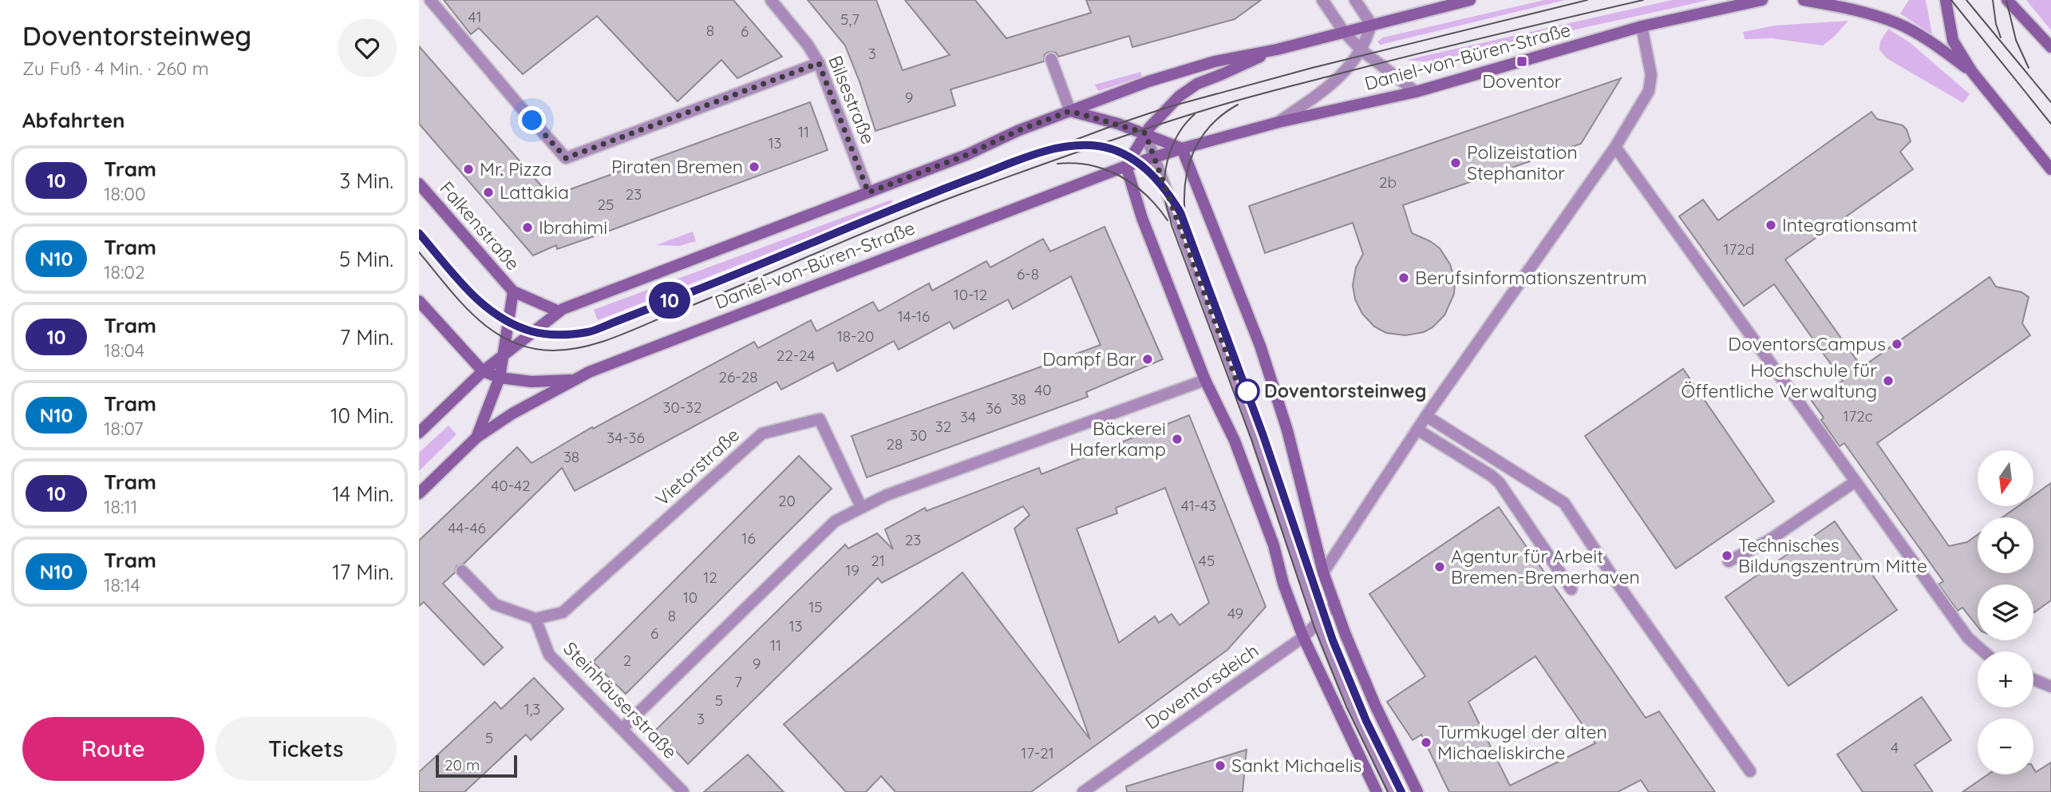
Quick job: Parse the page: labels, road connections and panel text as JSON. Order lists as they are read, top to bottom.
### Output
{
  "streets": {
    "main road": ["Daniel-von-Büren-Straße", "Falkenstraße"],
    "street": [
      "Bilsestraße",
      "Vietorstraße",
      "Doventorsdeich",
      "Steinhäuserstraße"
    ]
  },
  "crossings": [
    ["Daniel-von-Büren-Straße", "Falkenstraße"],
    ["Vietorstraße", "Steinhäuserstraße"]
  ],
  "places": {
    "transit": ["Doventor"],
    "other": [
      "Polizeistation Stephanitor",
      "Piraten Bremen",
      "Mr. Pizza",
      "Lattakia",
      "Integrationsamt",
      "Ibrahimi",
      "Berufsinformationszentrum",
      "DoventorsCampus",
      "Dampf Bar",
      "Hochschule für Öffentliche Verwaltung",
      "Doventorsteinweg",
      "Bäckerei Haferkamp",
      "Technisches Bildungszentrum Mitte",
      "Agentur für Arbeit Bremen-Bremerhaven",
      "Turmkugel der alten Michaeliskirche",
      "Sankt Michaelis"
    ]
  },
  "lines": ["tram line 10"],
  "house_numbers": [
    "41",
    "5,7",
    "8",
    "6",
    "3",
    "9",
    "11",
    "13",
    "2b",
    "23",
    "25",
    "172d",
    "6-8",
    "10-12",
    "14-16",
    "18-20",
    "22-24",
    "26-28",
    "40",
    "38",
    "30-32",
    "36",
    "172c",
    "34",
    "32",
    "30",
    "34-36",
    "28",
    "38",
    "40-42",
    "20",
    "41-43",
    "44-46",
    "16",
    "23",
    "21",
    "45",
    "19",
    "12",
    "10",
    "15",
    "49",
    "8",
    "13",
    "6",
    "11",
    "2",
    "9",
    "7",
    "5",
    "1,3",
    "3",
    "5",
    "4",
    "17-21"
  ],
  "scale_bar": "20 m",
  "north": "bottom",
  "page": {
    "heading": [
      ["Doventorsteinweg", "Zu Fuß · 4 Min. · 260 m"],
      "Abfahrten"
    ],
    "on_map": "10",
    "list": [
      {
        "mark": "10",
        "name": "Tram",
        "note": "18:00",
        "value": "3 Min."
      },
      {
        "mark": "N10",
        "name": "Tram",
        "note": "18:02",
        "value": "5 Min."
      },
      {
        "mark": "10",
        "name": "Tram",
        "note": "18:04",
        "value": "7 Min."
      },
      {
        "mark": "N10",
        "name": "Tram",
        "note": "18:07",
        "value": "10 Min."
      },
      {
        "mark": "10",
        "name": "Tram",
        "note": "18:11",
        "value": "14 Min."
      },
      {
        "mark": "N10",
        "name": "Tram",
        "note": "18:14",
        "value": "17 Min."
      }
    ],
    "map_buttons": ["+", "−"],
    "buttons": ["Route", "Tickets"],
    "scale": "20 m"
  }
}
